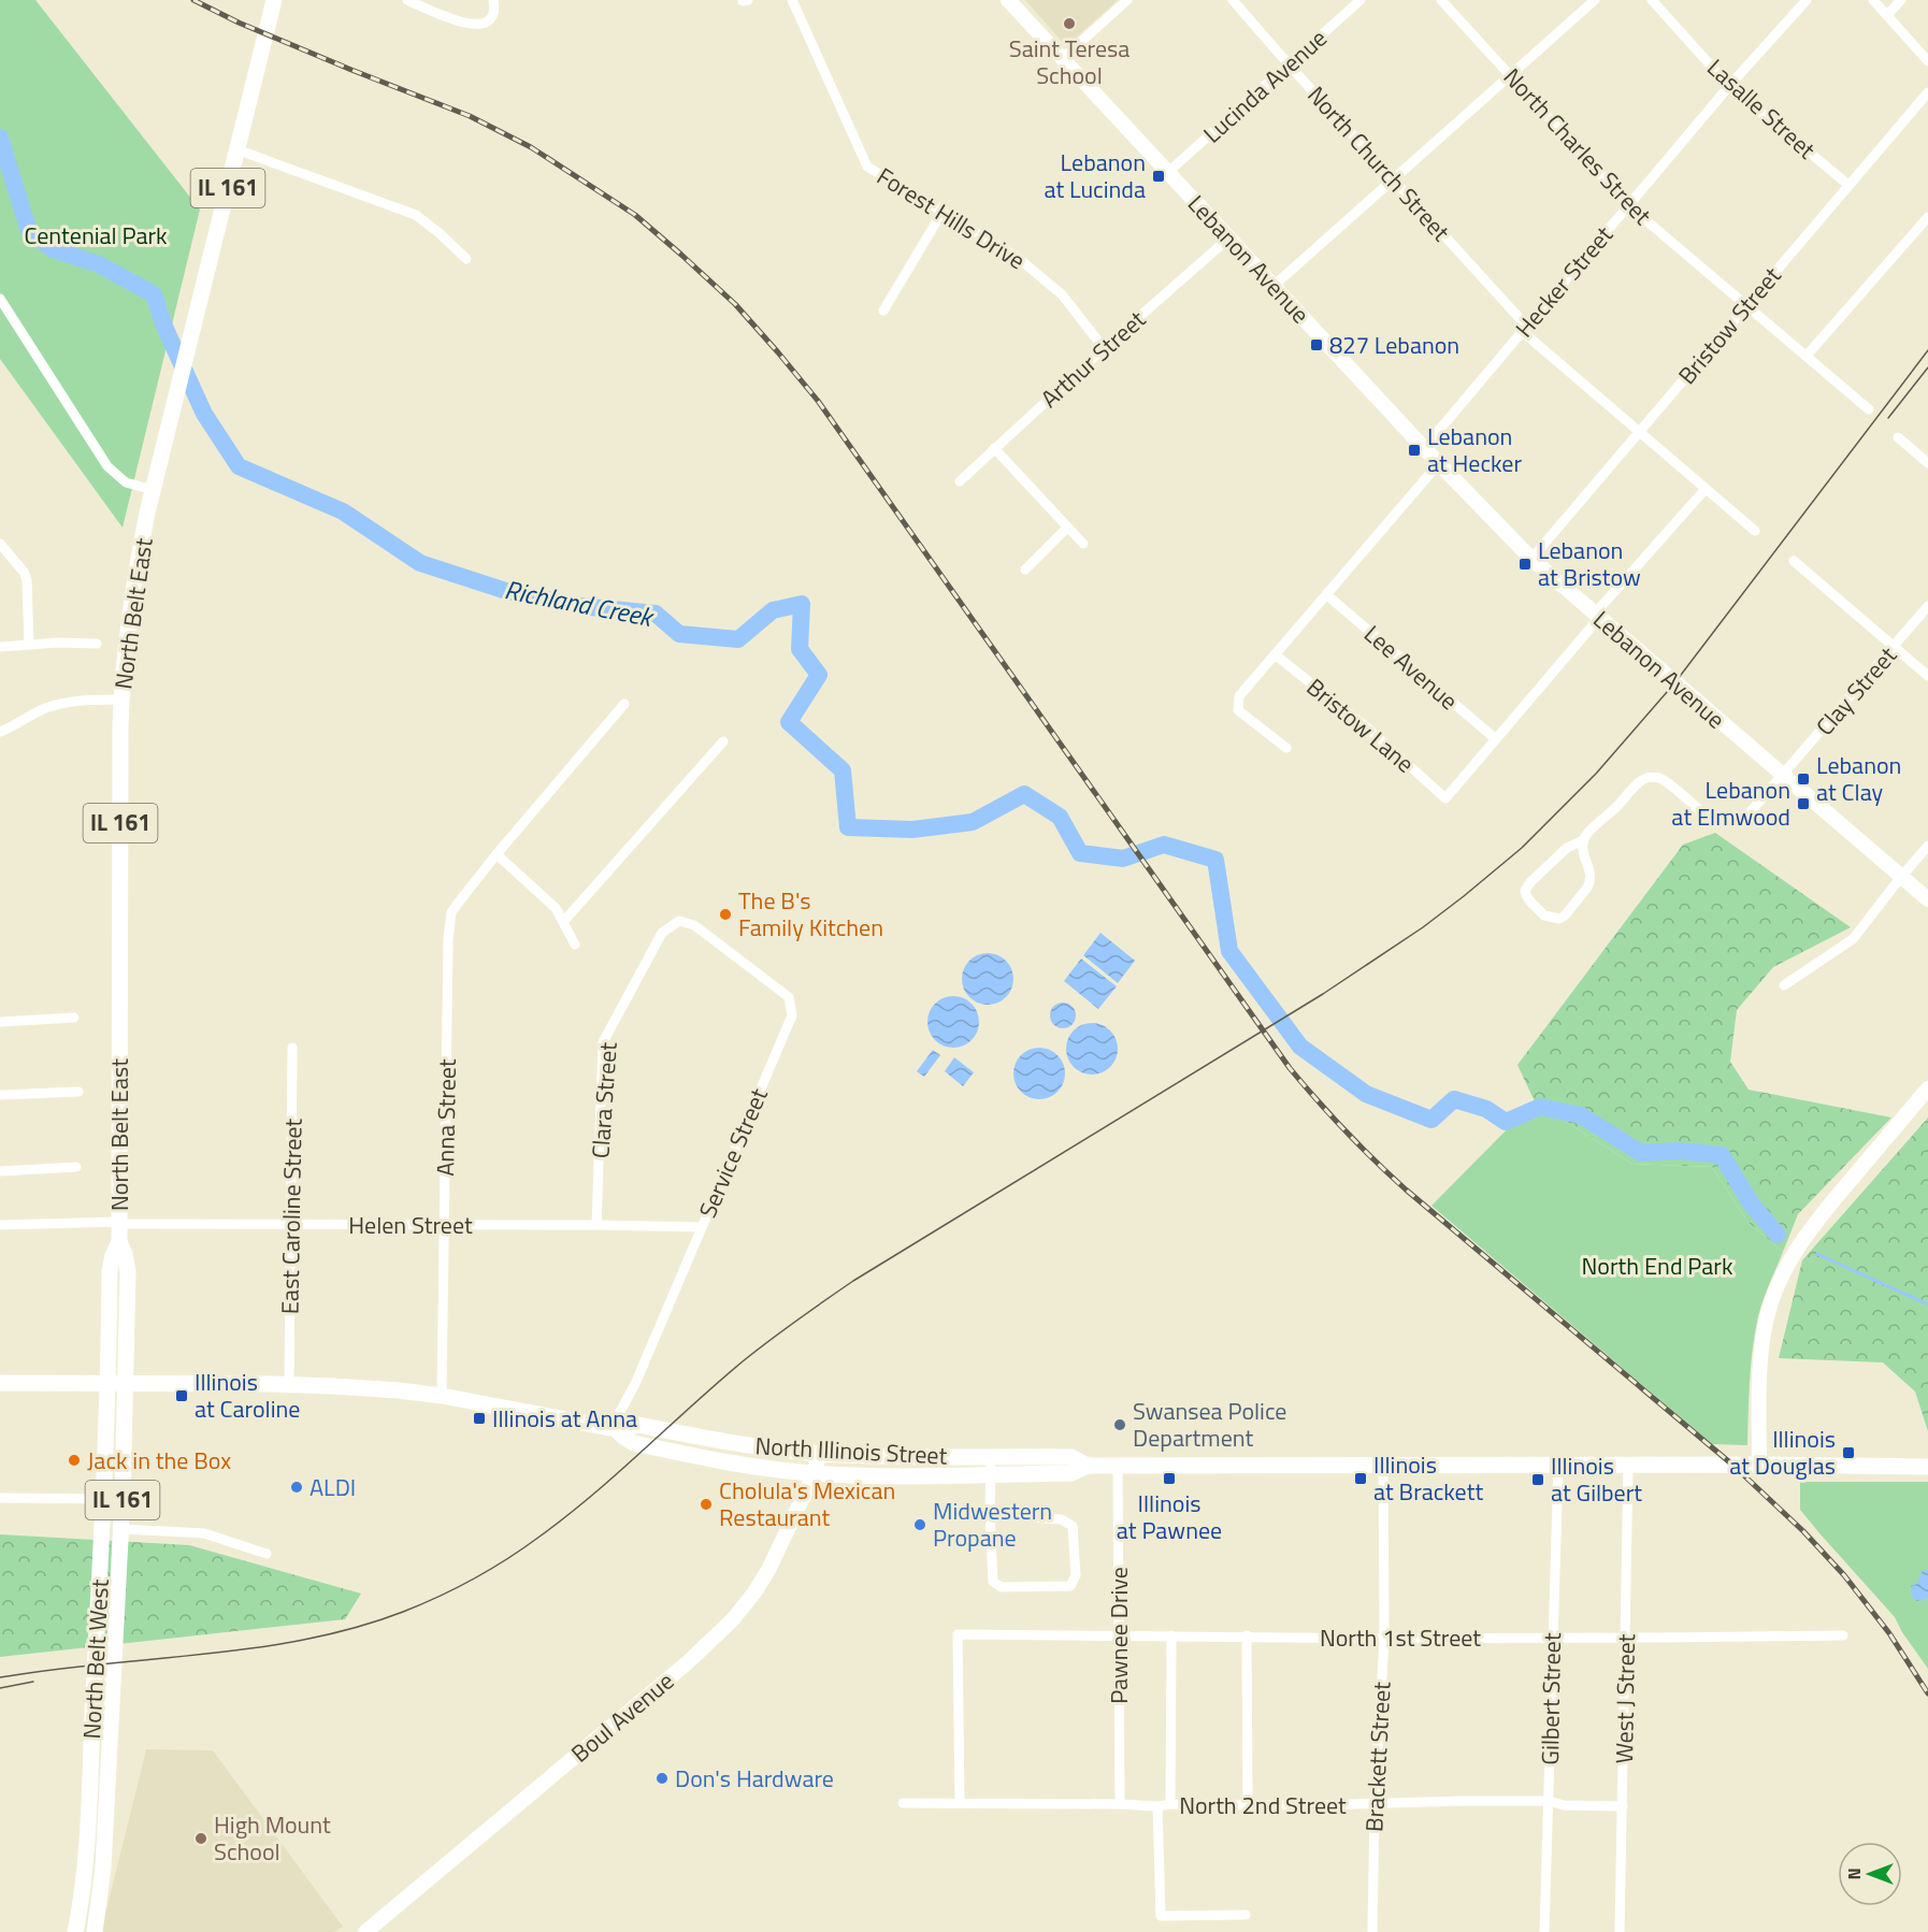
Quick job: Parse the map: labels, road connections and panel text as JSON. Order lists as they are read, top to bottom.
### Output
{
  "streets": {
    "main road": [
      "IL 161",
      "Lebanon Avenue",
      "North Belt East",
      "North Illinois Street",
      "North Belt West",
      "Boul Avenue"
    ],
    "street": [
      "Lucinda Avenue",
      "Lasalle Street",
      "North Charles Street",
      "North Church Street",
      "Forest Hills Drive",
      "Hecker Street",
      "Bristow Street",
      "Arthur Street",
      "Lee Avenue",
      "Clay Street",
      "Bristow Lane",
      "Clara Street",
      "Anna Street",
      "Service Street",
      "East Caroline Street",
      "Helen Street",
      "Pawnee Drive",
      "North 1st Street",
      "Gilbert Street",
      "West J Street",
      "Brackett Street",
      "North 2nd Street"
    ]
  },
  "crossings": [
    ["Lucinda Avenue", "North Church Street"],
    ["Lucinda Avenue", "Lebanon Avenue"],
    ["Lasalle Street", "Hecker Street"],
    ["Lasalle Street", "Bristow Street"],
    ["North Charles Street", "Hecker Street"],
    ["North Charles Street", "Bristow Street"],
    ["North Church Street", "Hecker Street"],
    ["North Church Street", "Bristow Street"],
    ["Forest Hills Drive", "Arthur Street"],
    ["Lebanon Avenue", "Hecker Street"],
    ["Lebanon Avenue", "Bristow Street"],
    ["Lebanon Avenue", "Arthur Street"],
    ["Lebanon Avenue", "Clay Street"],
    ["North Belt East", "Helen Street"],
    ["North Belt East", "North Illinois Street"],
    ["North Belt East", "North Belt West"],
    ["Lee Avenue", "Bristow Lane"],
    ["Clara Street", "Service Street"],
    ["Clara Street", "Helen Street"],
    ["Anna Street", "Helen Street"],
    ["Anna Street", "North Illinois Street"],
    ["Service Street", "Helen Street"],
    ["Service Street", "North Illinois Street"],
    ["East Caroline Street", "Helen Street"],
    ["East Caroline Street", "North Illinois Street"],
    ["North Illinois Street", "Pawnee Drive"],
    ["North Illinois Street", "North Belt West"],
    ["North Illinois Street", "Gilbert Street"],
    ["North Illinois Street", "West J Street"],
    ["North Illinois Street", "Boul Avenue"],
    ["North Illinois Street", "Brackett Street"],
    ["Pawnee Drive", "North 1st Street"],
    ["Pawnee Drive", "North 2nd Street"],
    ["North 1st Street", "Gilbert Street"],
    ["North 1st Street", "West J Street"],
    ["North 1st Street", "Brackett Street"],
    ["North 1st Street", "North 2nd Street"],
    ["Gilbert Street", "North 2nd Street"],
    ["West J Street", "North 2nd Street"],
    ["Brackett Street", "North 2nd Street"]
  ],
  "water": ["Richland Creek"],
  "parks": ["Centenial Park", "North End Park"],
  "places": {
    "other": [
      "Saint Teresa School",
      "The B's Family Kitchen",
      "Swansea Police Department",
      "Jack in the Box",
      "ALDI",
      "Cholula's Mexican Restaurant",
      "Midwestern Propane",
      "Don's Hardware",
      "High Mount School"
    ],
    "transit": [
      "Lebanon at Lucinda",
      "827 Lebanon",
      "Lebanon at Hecker",
      "Lebanon at Bristow",
      "Lebanon at Clay",
      "Lebanon at Elmwood",
      "Illinois at Caroline",
      "Illinois at Anna",
      "Illinois at Douglas",
      "Illinois at Pawnee",
      "Illinois at Brackett",
      "Illinois at Gilbert"
    ]
  },
  "north": "left"
}
